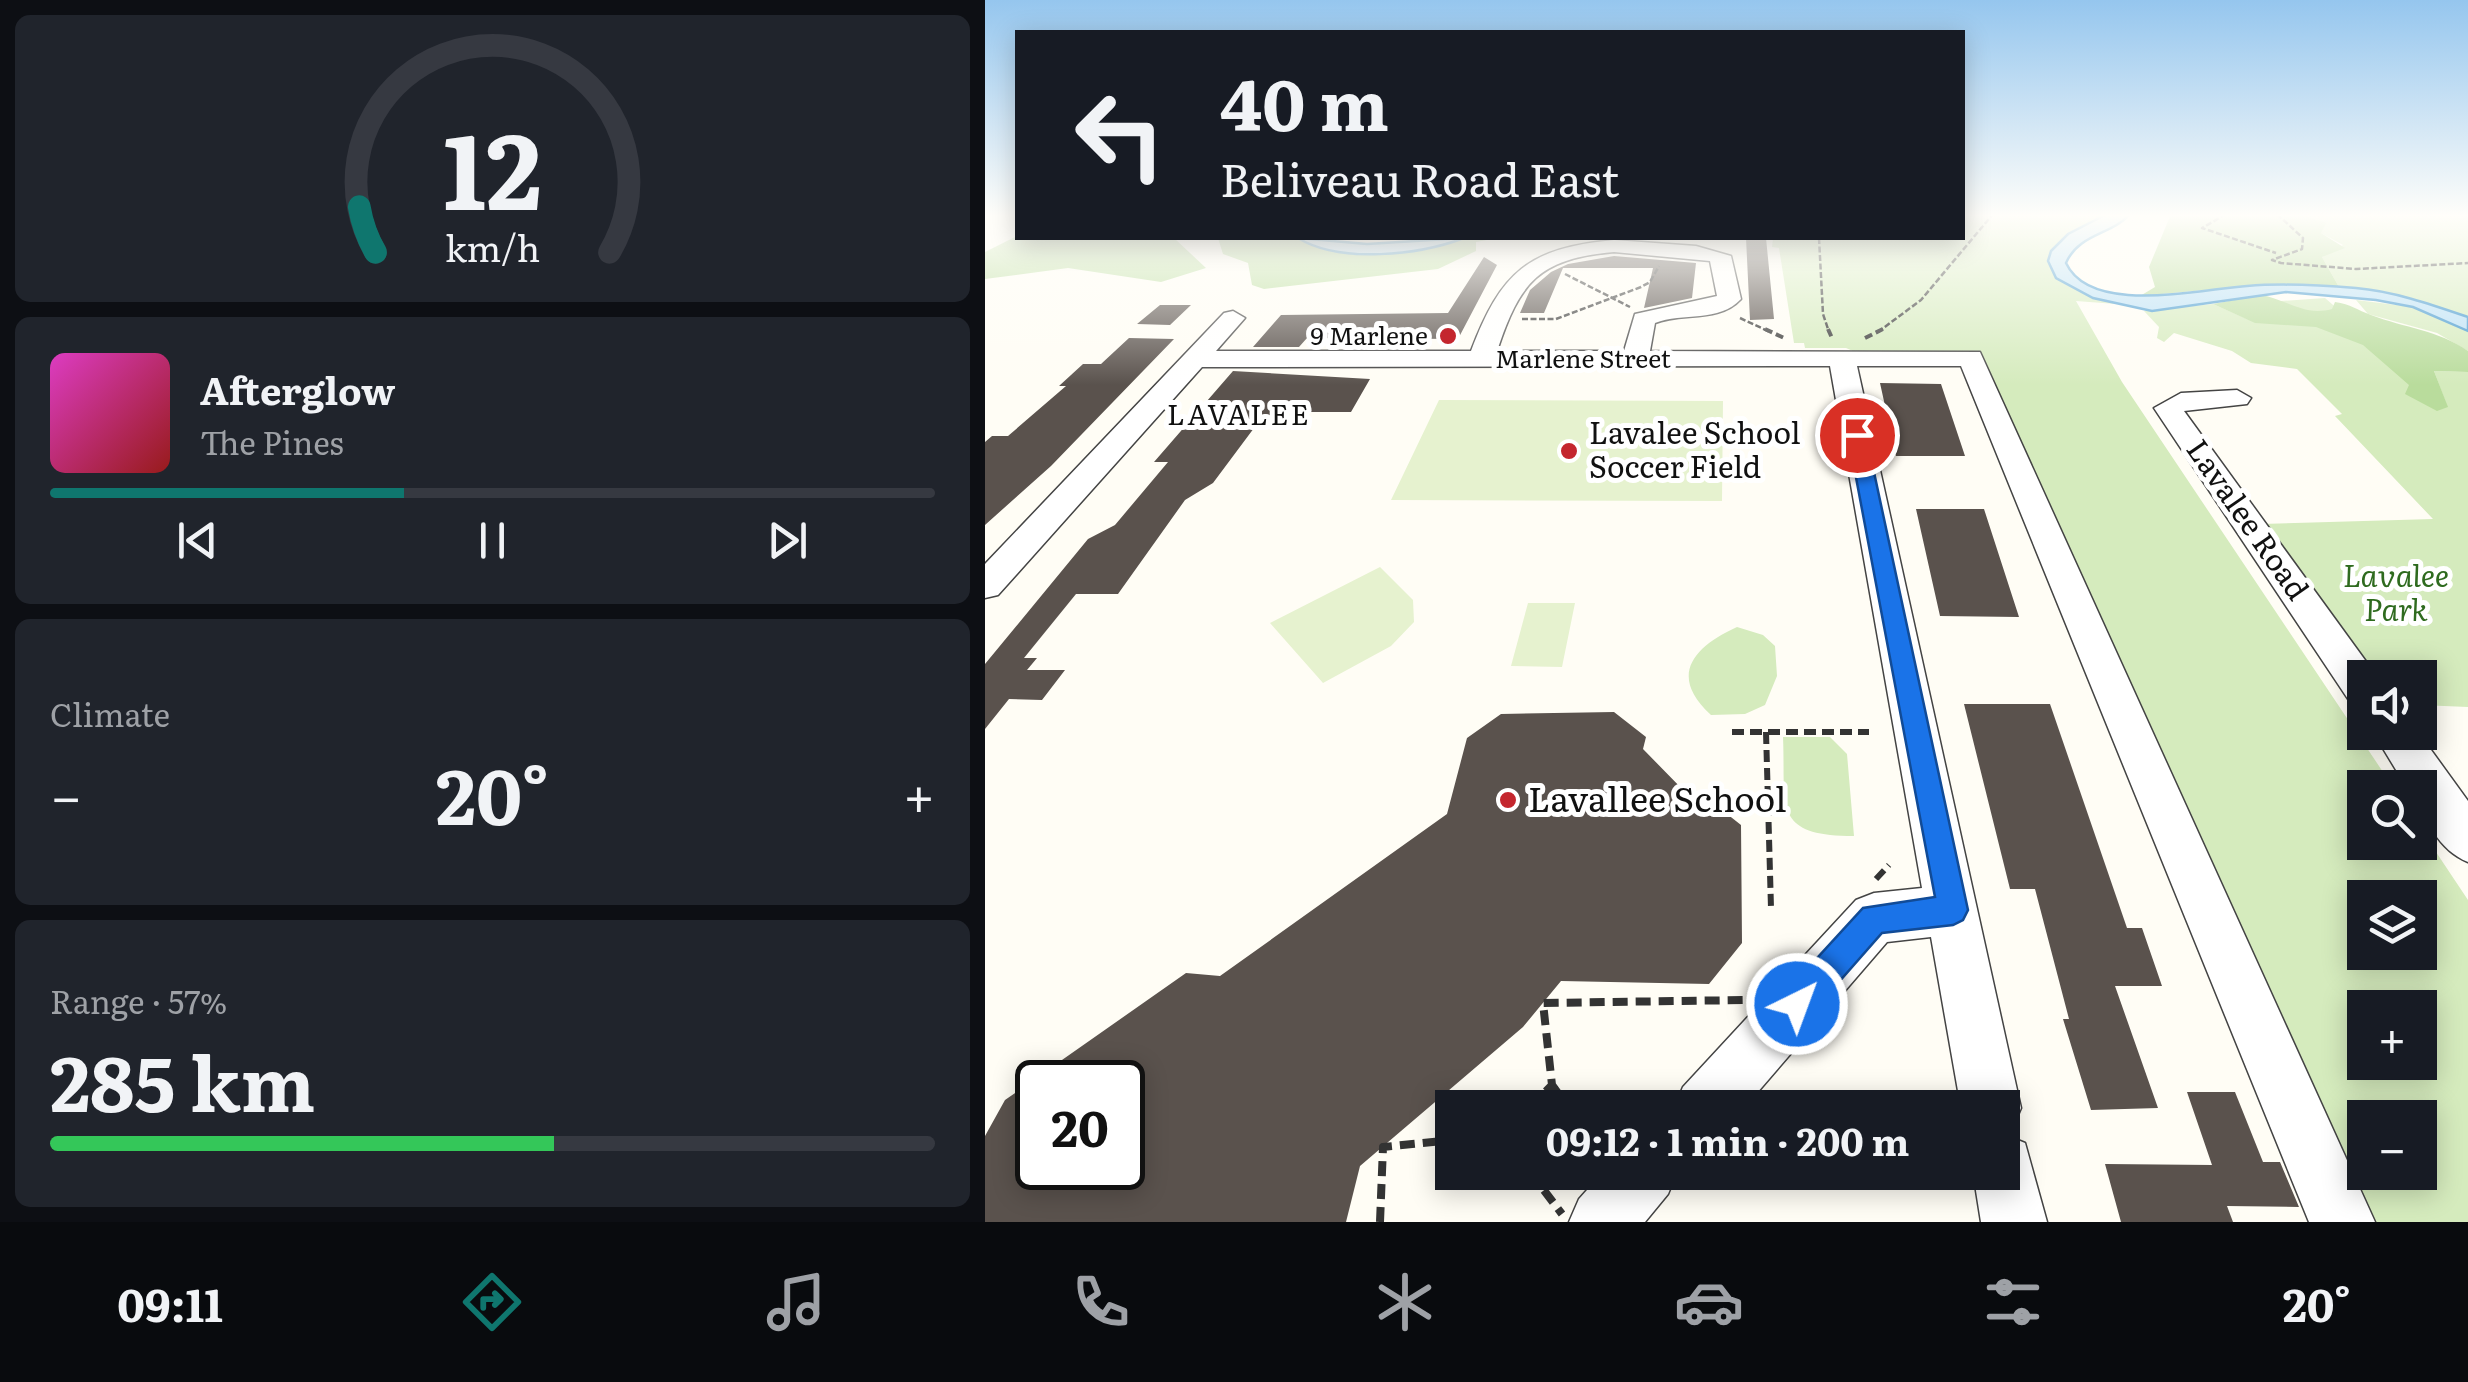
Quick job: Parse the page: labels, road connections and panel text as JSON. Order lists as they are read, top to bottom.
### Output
{
  "streets": {
    "street": ["Marlene Street", "Lavalee Road"]
  },
  "districts": ["LAVALEE"],
  "parks": ["Lavalee Park"],
  "places": ["9 Marlene", "Lavalee School Soccer Field", "Lavallee School"],
  "page": {
    "turn": ["40 m", "Beliveau Road East"],
    "song": ["Afterglow", "The Pines"],
    "tile": [
      "Climate",
      ["Range · 57%", "285 km"]
    ],
    "map_buttons": ["+", "−"],
    "heat": ["−", "20°", "+"],
    "limit": "20",
    "trip": "09:12 · 1 min · 200 m",
    "tabs": ["09:11", "20°"],
    "gauge": ["12", "km/h"]
  }
}
